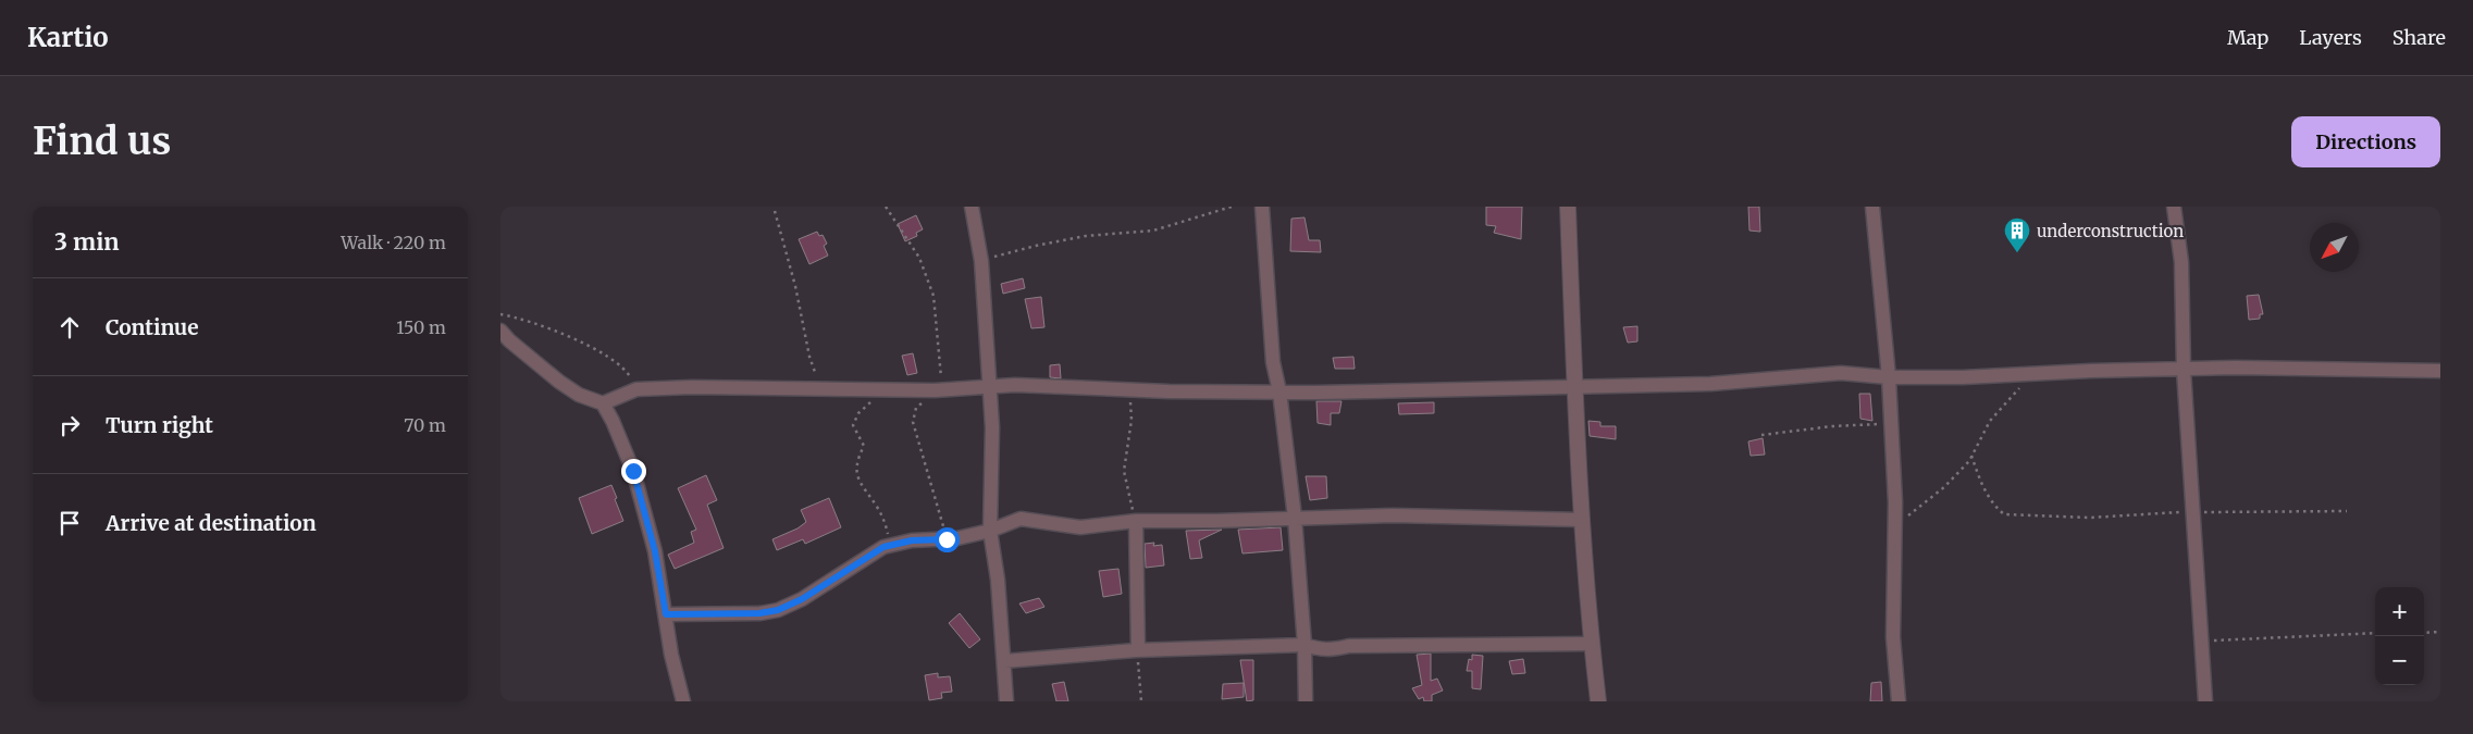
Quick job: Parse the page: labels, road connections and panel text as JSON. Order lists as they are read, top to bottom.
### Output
{
  "places": {
    "building": ["underconstruction"]
  },
  "north": "bottom left",
  "page": {
    "header": "Kartio",
    "nav": ["Map", "Layers", "Share"],
    "buttons": "Directions",
    "title": "Find us",
    "heading": ["3 min", "Walk · 220 m"],
    "list": [
      ["Continue", "150 m"],
      ["Turn right", "70 m"],
      "Arrive at destination"
    ],
    "map_buttons": ["+", "−"]
  }
}
